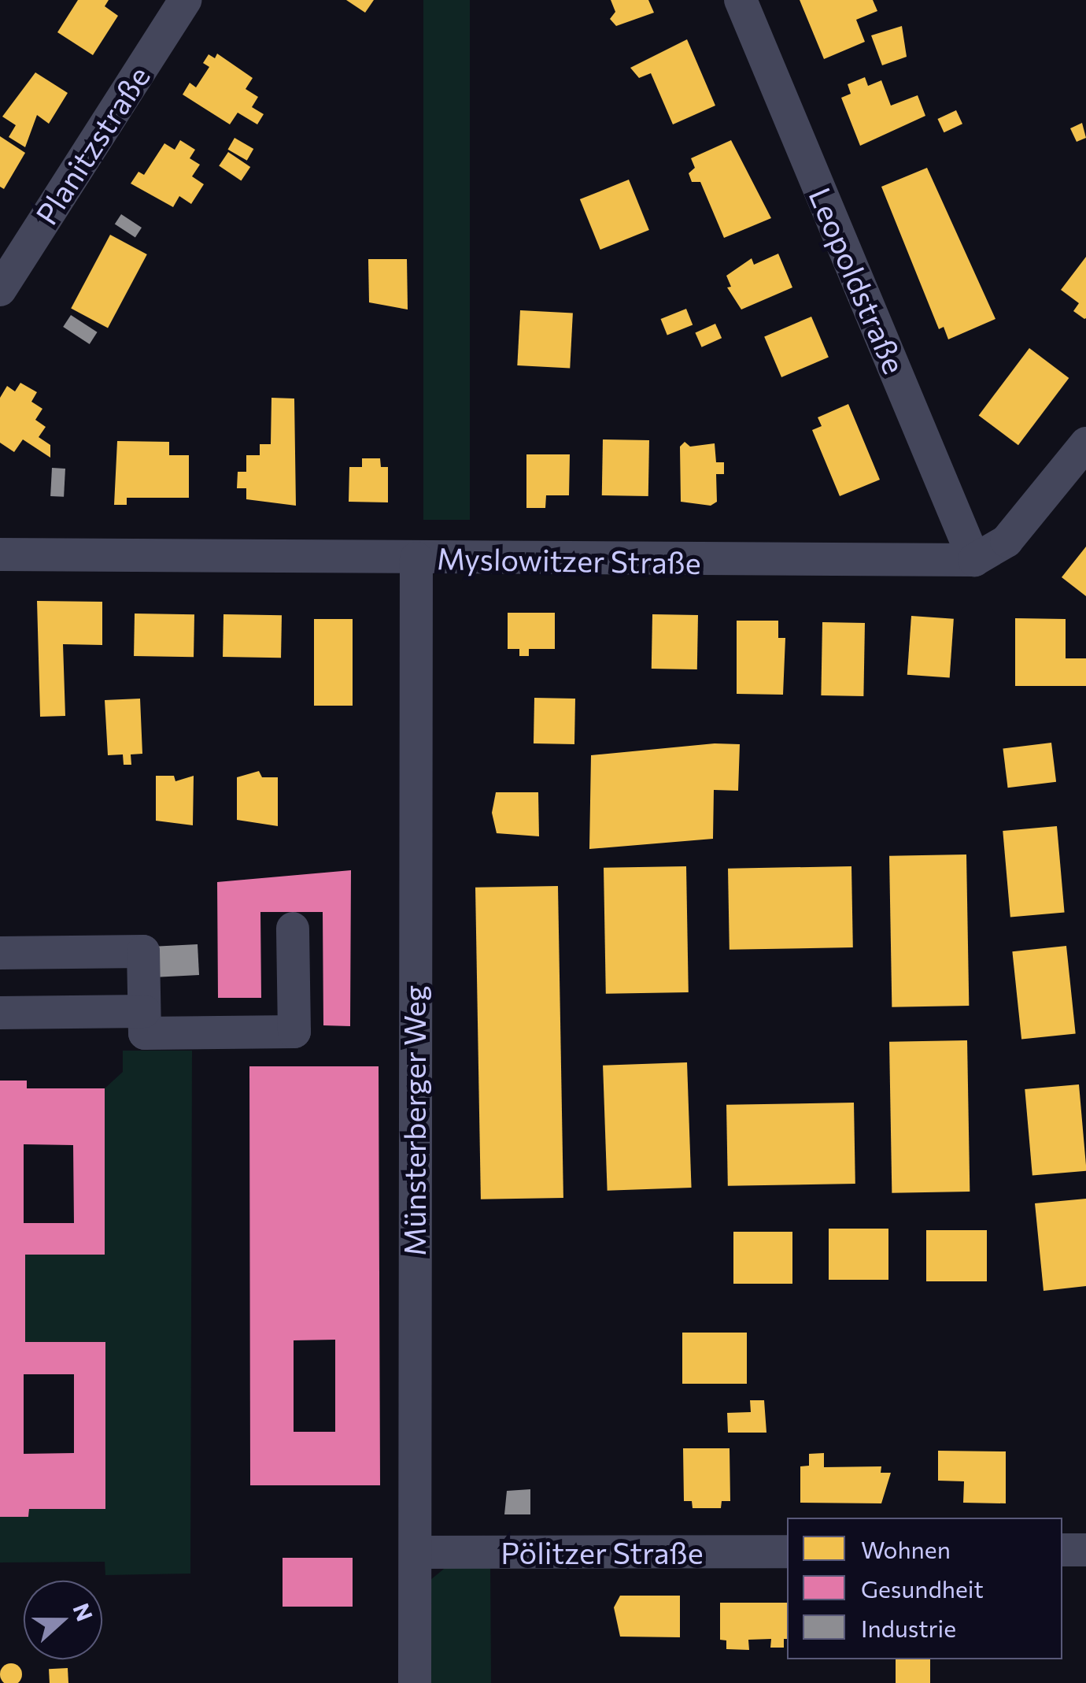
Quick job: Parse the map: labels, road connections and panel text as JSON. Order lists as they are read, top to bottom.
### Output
{
  "streets": {
    "street": [
      "Planitzstraße",
      "Leopoldstraße",
      "Myslowitzer Straße",
      "Münsterberger Weg",
      "Pölitzer Straße"
    ]
  },
  "crossings": [
    ["Leopoldstraße", "Myslowitzer Straße"],
    ["Myslowitzer Straße", "Münsterberger Weg"],
    ["Münsterberger Weg", "Pölitzer Straße"]
  ],
  "legend": ["Wohnen", "Gesundheit", "Industrie"],
  "north": "right"
}
